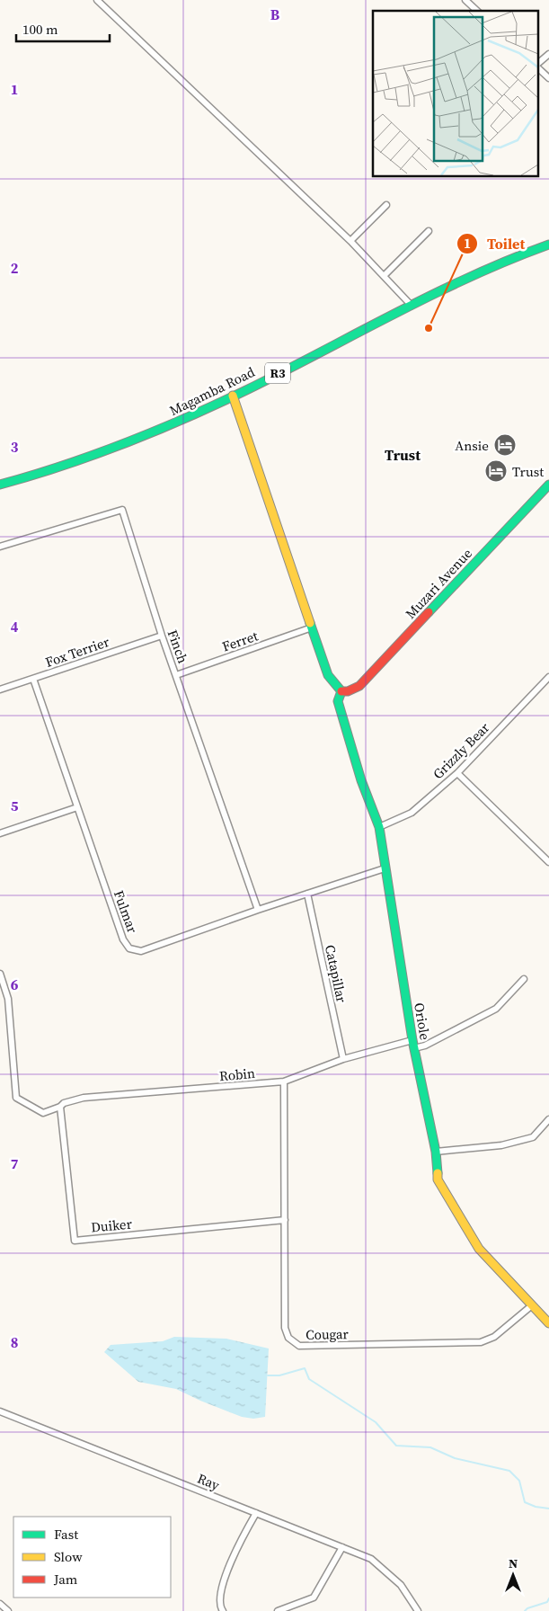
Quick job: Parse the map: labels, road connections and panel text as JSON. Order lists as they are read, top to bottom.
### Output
{
  "streets": {
    "main road": [
      "R3",
      "Magamba Road",
      "Muzari Avenue",
      "Oriole"
    ],
    "street": [
      "Ferret",
      "Finch",
      "Fox Terrier",
      "Grizzly Bear",
      "Fulmar",
      "Catapillar",
      "Robin",
      "Duiker",
      "Cougar",
      "Ray"
    ]
  },
  "crossings": [
    ["Muzari Avenue", "Oriole"],
    ["Ferret", "Finch"],
    ["Finch", "Fox Terrier"],
    ["Finch", "Fulmar"],
    ["Fox Terrier", "Fulmar"],
    ["Grizzly Bear", "Oriole"],
    ["Fulmar", "Catapillar"],
    ["Fulmar", "Oriole"],
    ["Catapillar", "Robin"],
    ["Oriole", "Robin"],
    ["Oriole", "Cougar"],
    ["Robin", "Duiker"],
    ["Robin", "Cougar"],
    ["Duiker", "Cougar"]
  ],
  "districts": ["Trust"],
  "places": {
    "other": ["Toilet"],
    "hotel": ["Ansie", "Trust"]
  },
  "legend": ["Fast", "Slow", "Jam"],
  "scale_bar": "100 m",
  "north": "top",
  "grid": {
    "columns": ["B"],
    "rows": [
      "1",
      "2",
      "3",
      "4",
      "5",
      "6",
      "7",
      "8"
    ]
  }
}
